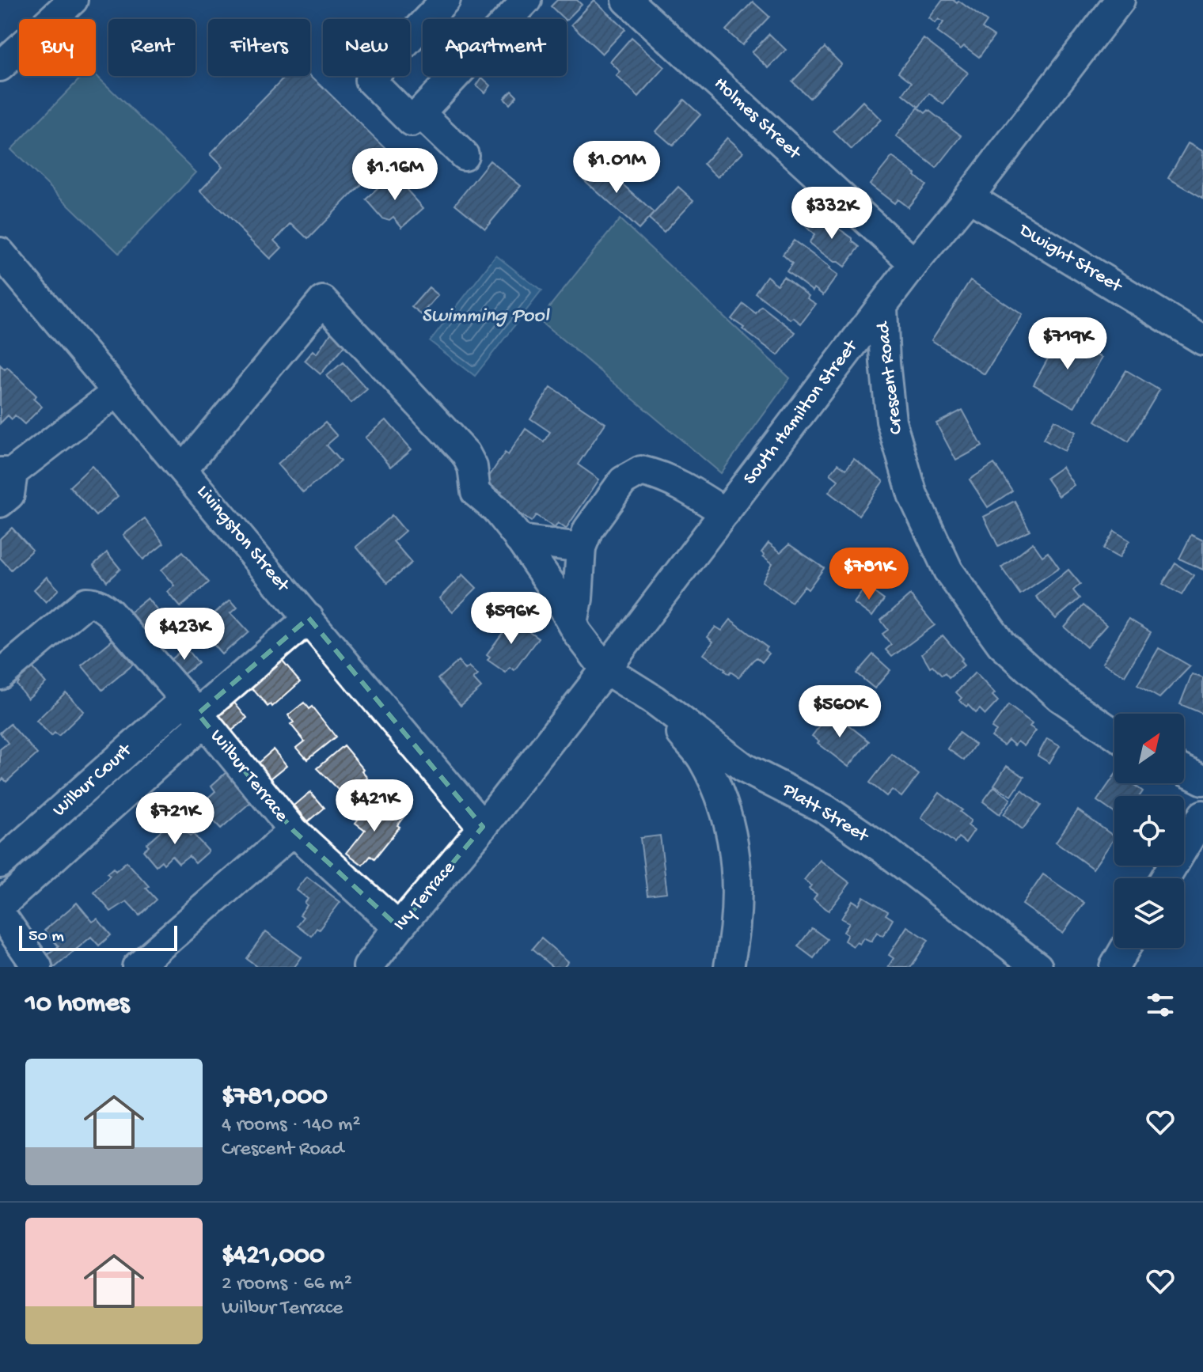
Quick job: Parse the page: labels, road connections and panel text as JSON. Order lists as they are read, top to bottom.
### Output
{
  "streets": {
    "street": [
      "Holmes Street",
      "Dwight Street",
      "Crescent Road",
      "South Hamilton Street",
      "Livingston Street",
      "Wilbur Terrace",
      "Wilbur Court",
      "Platt Street",
      "Ivy Terrace"
    ]
  },
  "crossings": [
    ["Holmes Street", "South Hamilton Street"],
    ["Dwight Street", "South Hamilton Street"],
    ["Crescent Road", "South Hamilton Street"],
    ["South Hamilton Street", "Livingston Street"],
    ["South Hamilton Street", "Platt Street"],
    ["South Hamilton Street", "Ivy Terrace"],
    ["Livingston Street", "Wilbur Court"],
    ["Livingston Street", "Ivy Terrace"],
    ["Wilbur Terrace", "Wilbur Court"],
    ["Wilbur Terrace", "Ivy Terrace"]
  ],
  "water": ["Swimming Pool"],
  "scale_bar": "50 m",
  "north": "top right",
  "page": {
    "chip": [
      "Buy",
      "Rent",
      "Filters",
      "New",
      "Apartment"
    ],
    "price": [
      "$1.01M",
      "$1.16M",
      "$332K",
      "$719K",
      "$781K",
      "$596K",
      "$423K",
      "$560K",
      "$421K",
      "$721K"
    ],
    "scale": "50 m",
    "heading": "10 homes",
    "list": [
      {
        "name": "$781,000",
        "note": "4 rooms · 140 m² · Crescent Road"
      },
      {
        "name": "$421,000",
        "note": "2 rooms · 66 m² · Wilbur Terrace"
      }
    ]
  }
}
